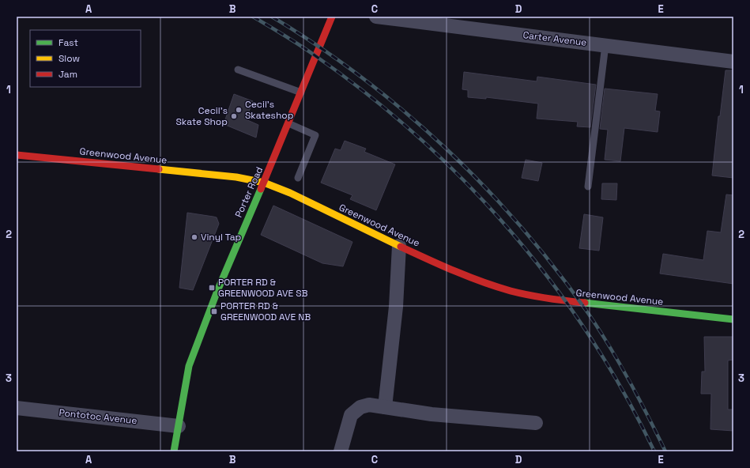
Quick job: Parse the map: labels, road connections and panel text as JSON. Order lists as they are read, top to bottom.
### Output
{
  "streets": {
    "street": [
      "Carter Avenue",
      "Greenwood Avenue",
      "Porter Road",
      "Pontotoc Avenue"
    ]
  },
  "crossings": [
    ["Greenwood Avenue", "Porter Road"],
    ["Porter Road", "Pontotoc Avenue"]
  ],
  "places": {
    "other": ["Cecil's Skateshop", "Cecil's Skate Shop", "Vinyl Tap"],
    "transit": ["PORTER RD & GREENWOOD AVE SB", "PORTER RD & GREENWOOD AVE NB"]
  },
  "legend": ["Fast", "Slow", "Jam"],
  "grid": {
    "columns": [
      "A",
      "B",
      "C",
      "D",
      "E"
    ],
    "rows": ["1", "2", "3"]
  }
}
